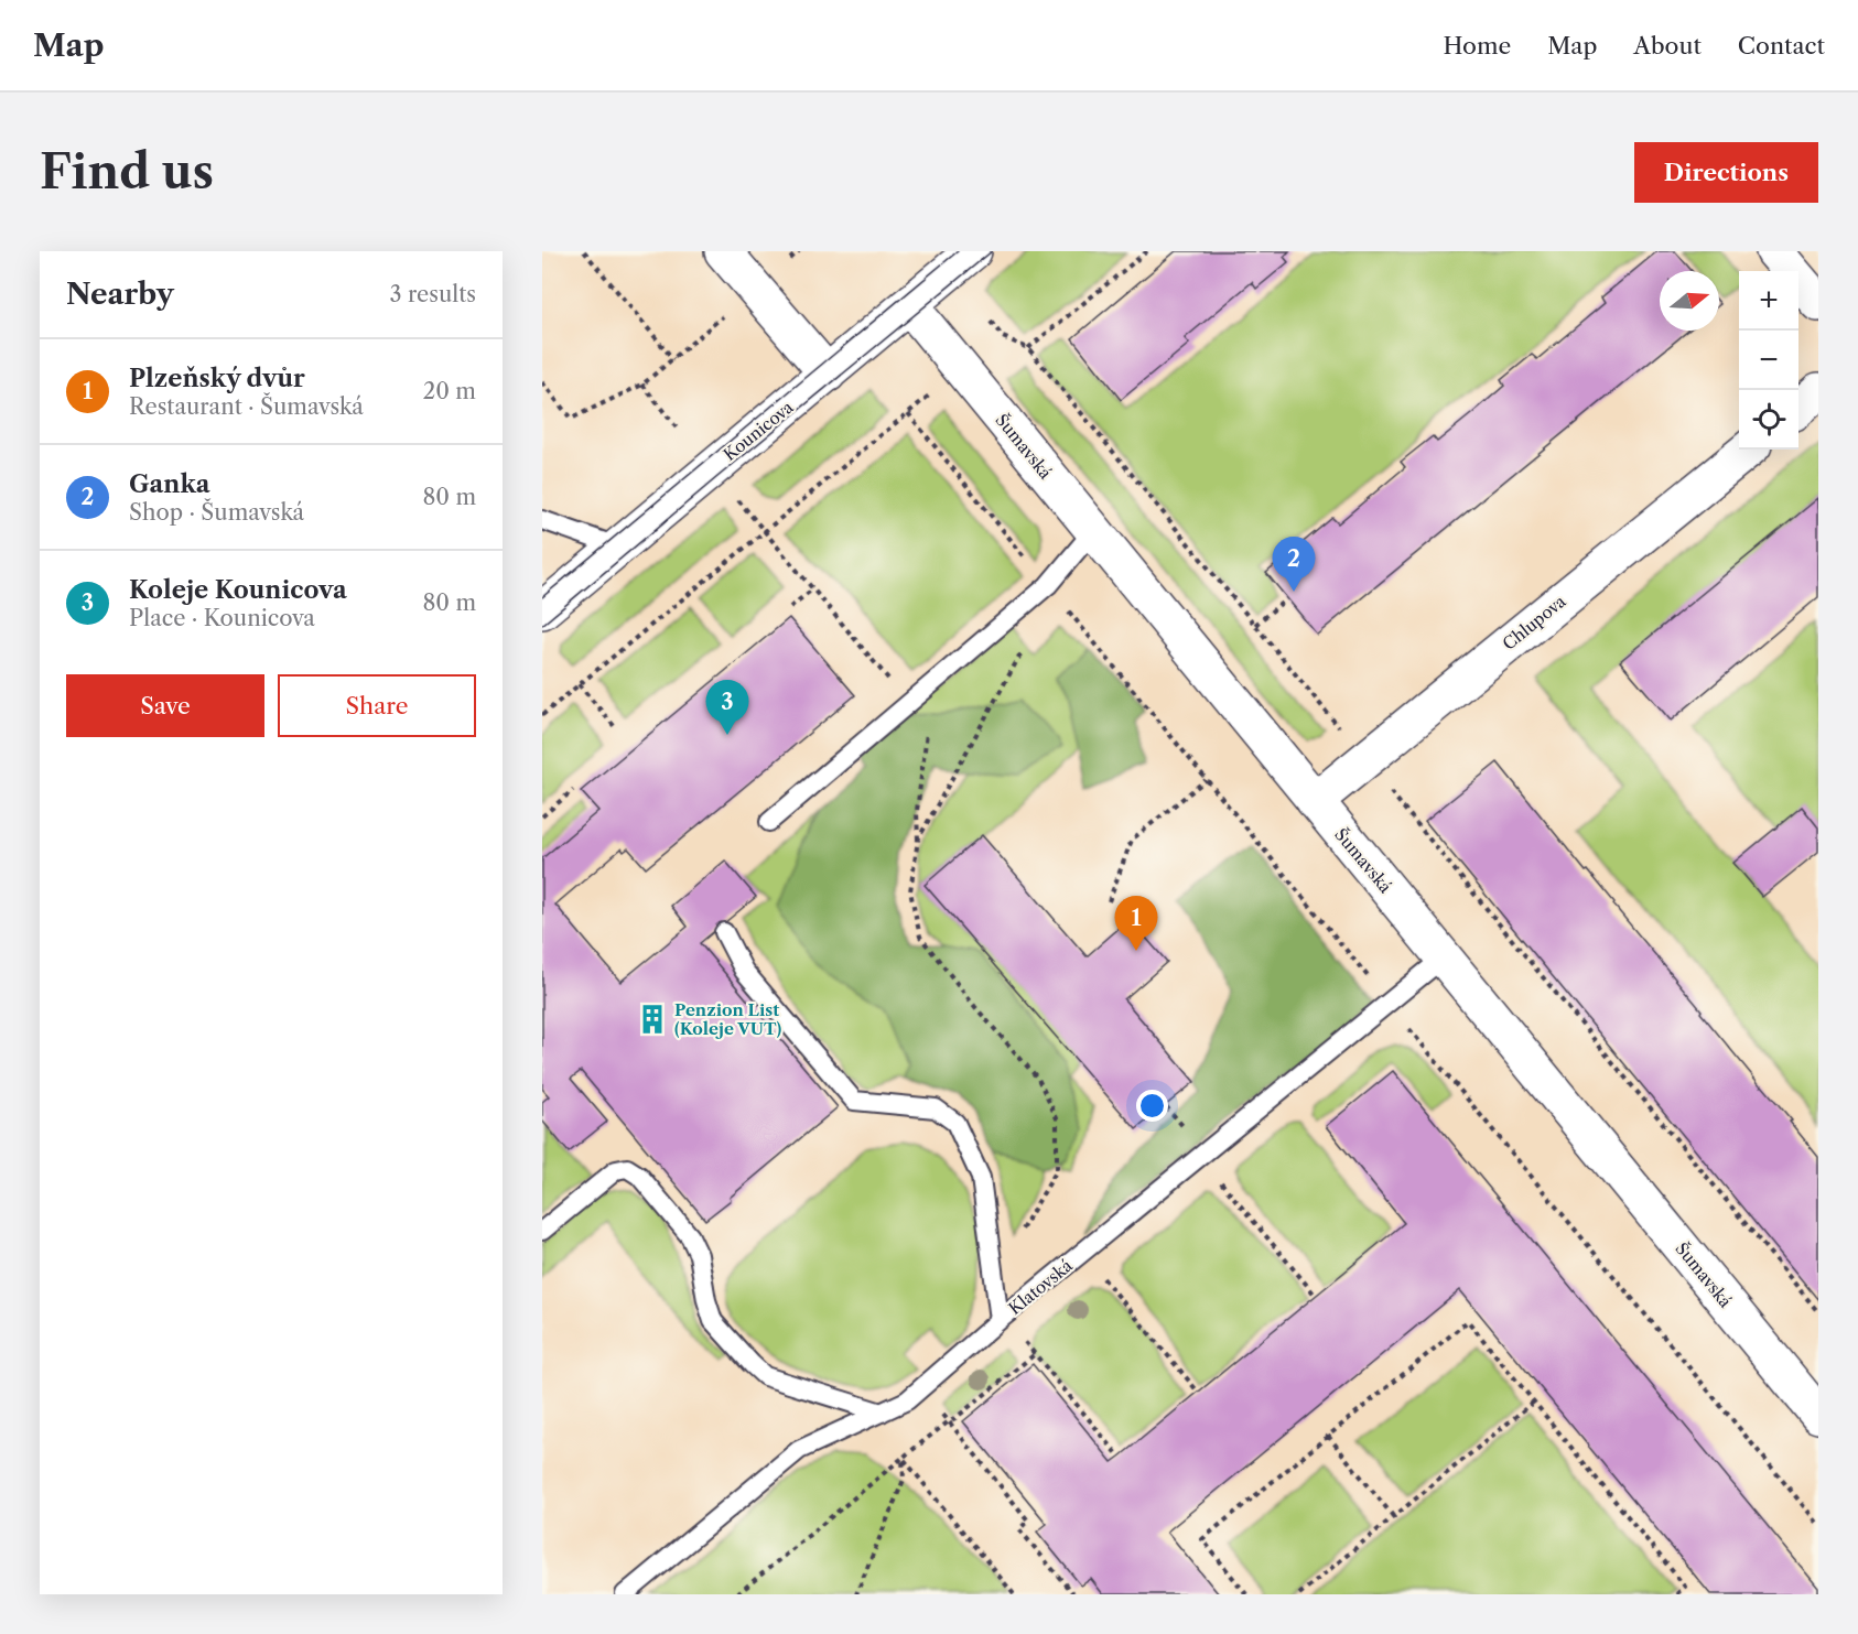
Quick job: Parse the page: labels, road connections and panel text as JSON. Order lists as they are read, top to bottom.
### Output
{
  "streets": {
    "street": ["Kounicova", "Šumavská", "Chlupova"],
    "lane": ["Klatovská"]
  },
  "crossings": [
    ["Kounicova", "Šumavská"],
    ["Šumavská", "Chlupova"],
    ["Šumavská", "Klatovská"]
  ],
  "places": {
    "building": ["Penzion List (Koleje VUT)"]
  },
  "north": "right",
  "page": {
    "header": "Map",
    "nav": [
      "Home",
      "Map",
      "About",
      "Contact"
    ],
    "buttons": [
      "Directions",
      ["Save", "Share"]
    ],
    "title": "Find us",
    "heading": ["Nearby", "3 results"],
    "map_buttons": ["+", "−"],
    "list": [
      {
        "mark": "1",
        "name": "Plzeňský dvůr",
        "note": "Restaurant · Šumavská",
        "value": "20 m"
      },
      {
        "mark": "2",
        "name": "Ganka",
        "note": "Shop · Šumavská",
        "value": "80 m"
      },
      {
        "mark": "3",
        "name": "Koleje Kounicova",
        "note": "Place · Kounicova",
        "value": "80 m"
      }
    ],
    "pins": ["2", "3", "1"]
  }
}
